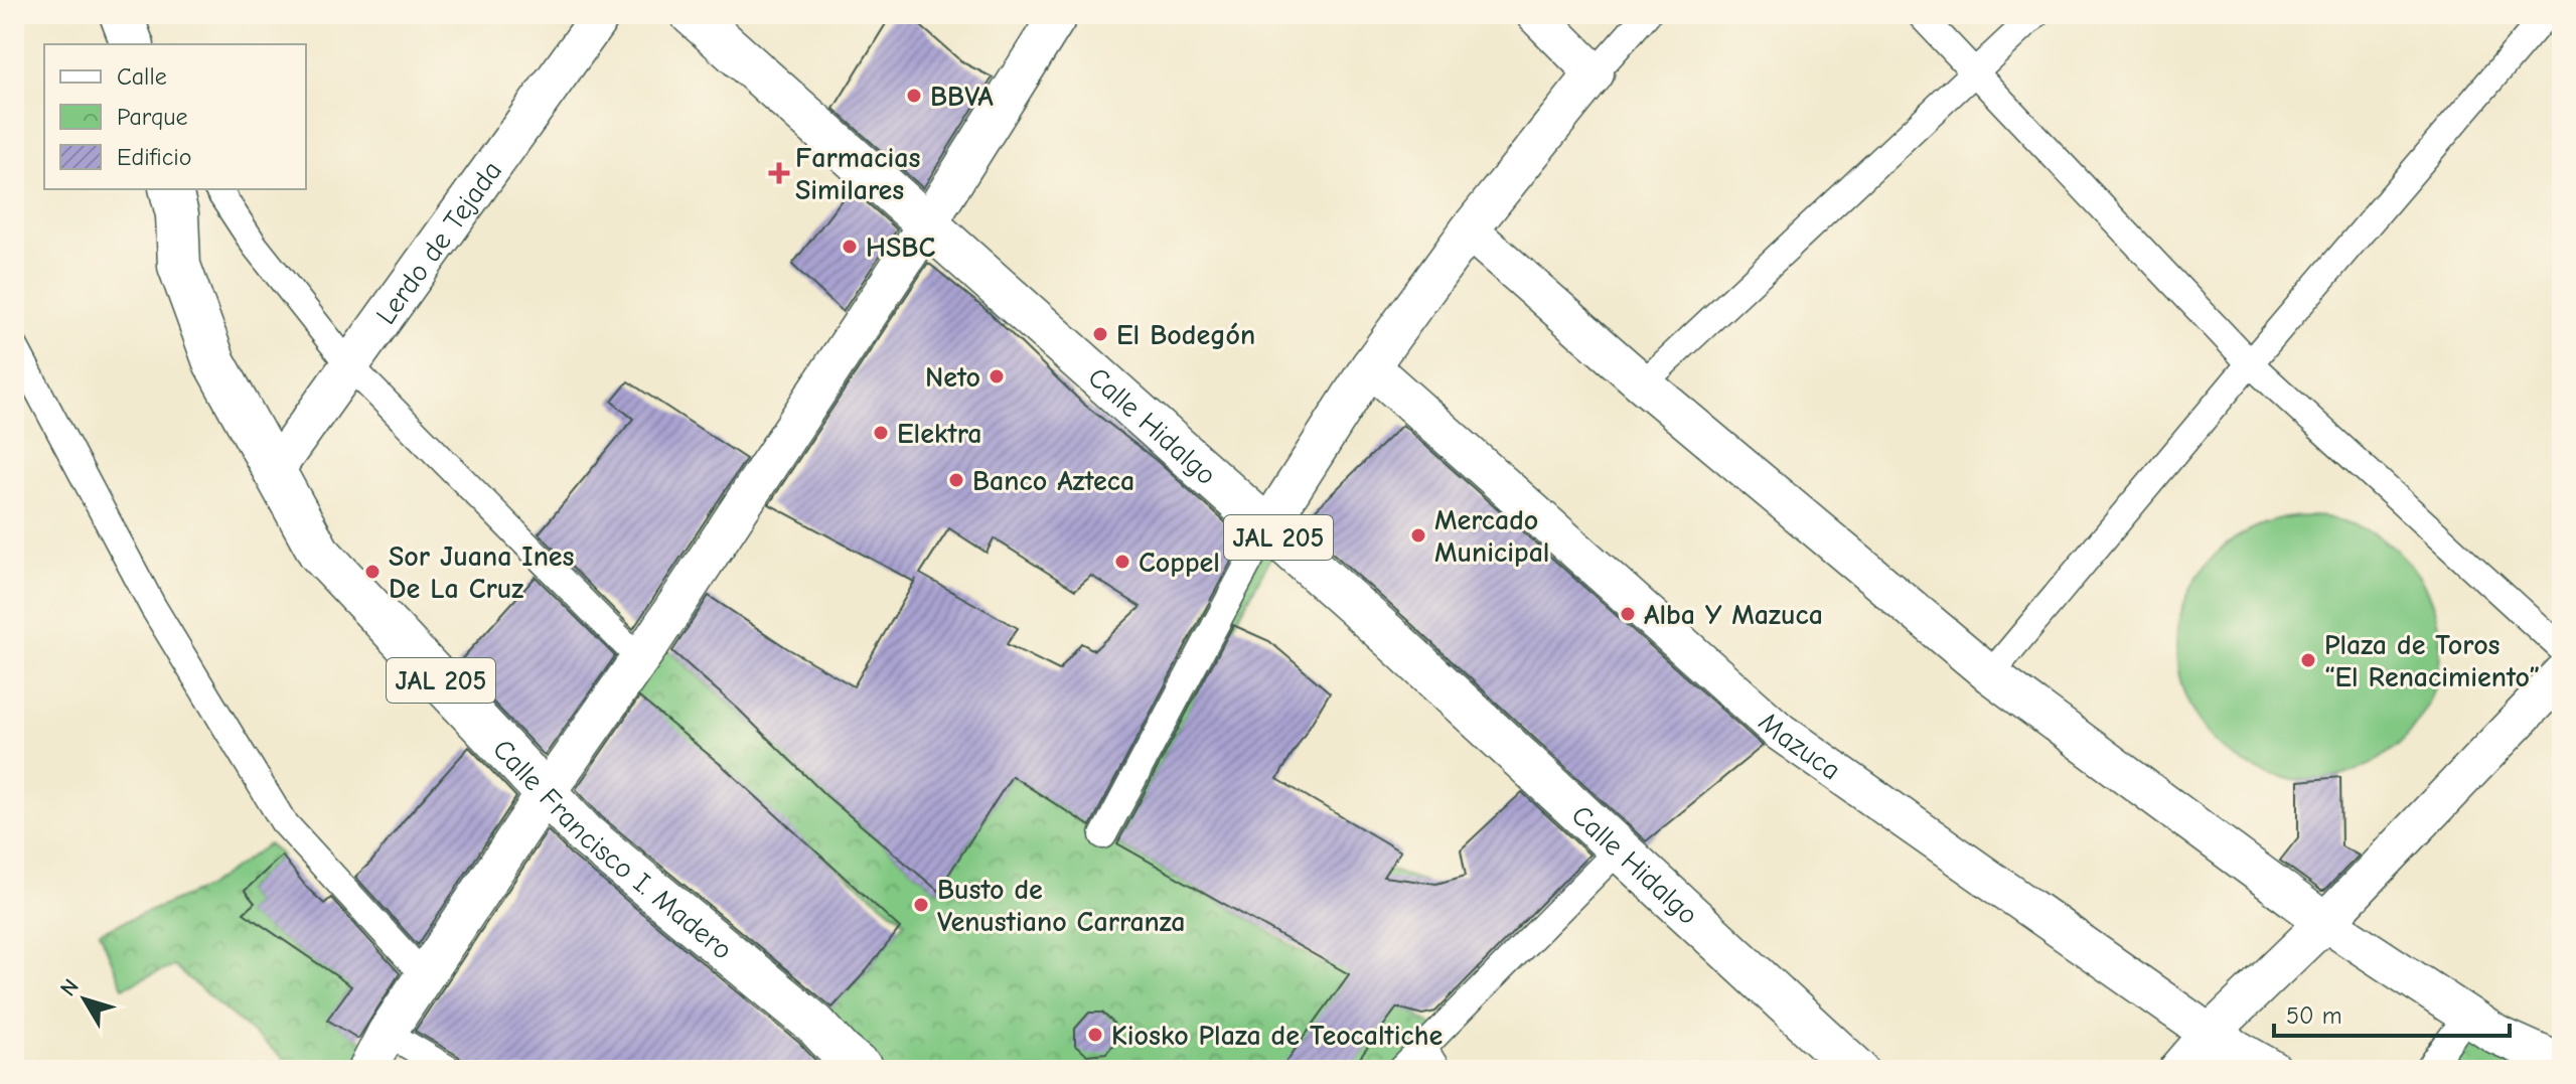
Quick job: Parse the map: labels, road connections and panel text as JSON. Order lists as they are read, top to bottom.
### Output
{
  "streets": {
    "main road": [
      "Lerdo de Tejada",
      "Calle Hidalgo",
      "JAL 205",
      "Mazuca",
      "Calle Francisco I. Madero"
    ]
  },
  "crossings": [
    ["Lerdo de Tejada", "Calle Francisco I. Madero"]
  ],
  "places": {
    "other": [
      "BBVA",
      "HSBC",
      "El Bodegón",
      "Neto",
      "Elektra",
      "Banco Azteca",
      "Mercado Municipal",
      "Coppel",
      "Sor Juana Ines De La Cruz",
      "Alba Y Mazuca",
      "Plaza de Toros “El Renacimiento”",
      "Busto de Venustiano Carranza",
      "Kiosko Plaza de Teocaltiche"
    ],
    "health": ["Farmacias Similares"]
  },
  "legend": ["Calle", "Parque", "Edificio"],
  "scale_bar": "50 m",
  "north": "top left"
}
